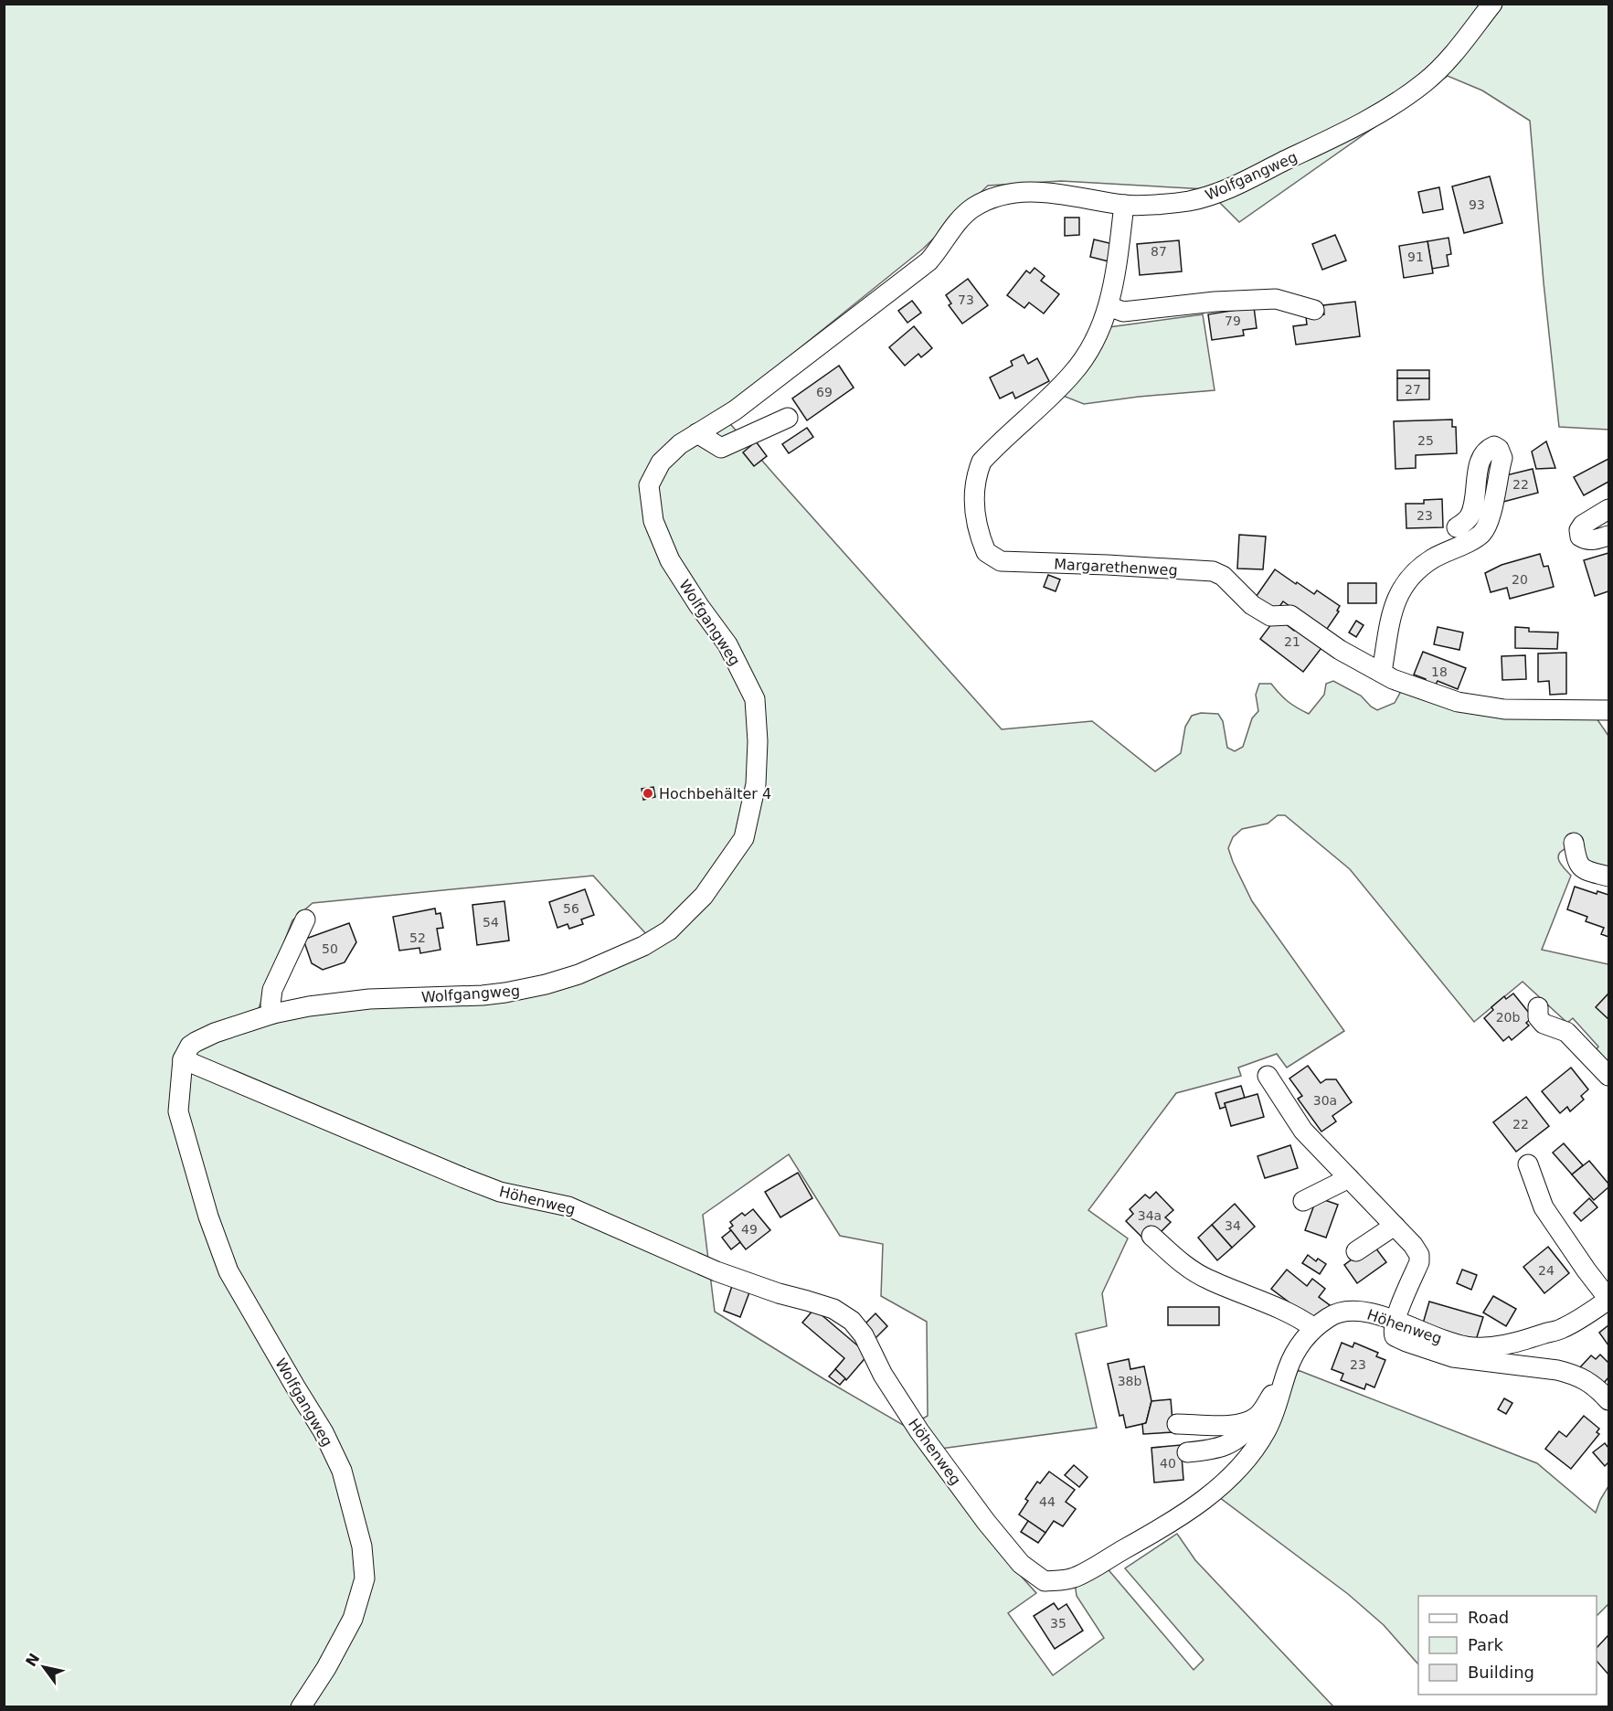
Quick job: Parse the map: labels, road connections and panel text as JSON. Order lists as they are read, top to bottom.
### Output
{
  "streets": {
    "street": ["Wolfgangweg", "Margarethenweg", "Höhenweg"]
  },
  "crossings": [
    ["Wolfgangweg", "Margarethenweg"],
    ["Wolfgangweg", "Höhenweg"]
  ],
  "places": ["Hochbehälter 4"],
  "house_numbers": [
    "93",
    "87",
    "91",
    "73",
    "79",
    "27",
    "69",
    "25",
    "22",
    "23",
    "20",
    "21",
    "18",
    "56",
    "54",
    "52",
    "50",
    "20b",
    "30a",
    "22",
    "34a",
    "34",
    "49",
    "24",
    "23",
    "38b",
    "40",
    "44",
    "35"
  ],
  "legend": ["Road", "Park", "Building"],
  "north": "top left"
}
